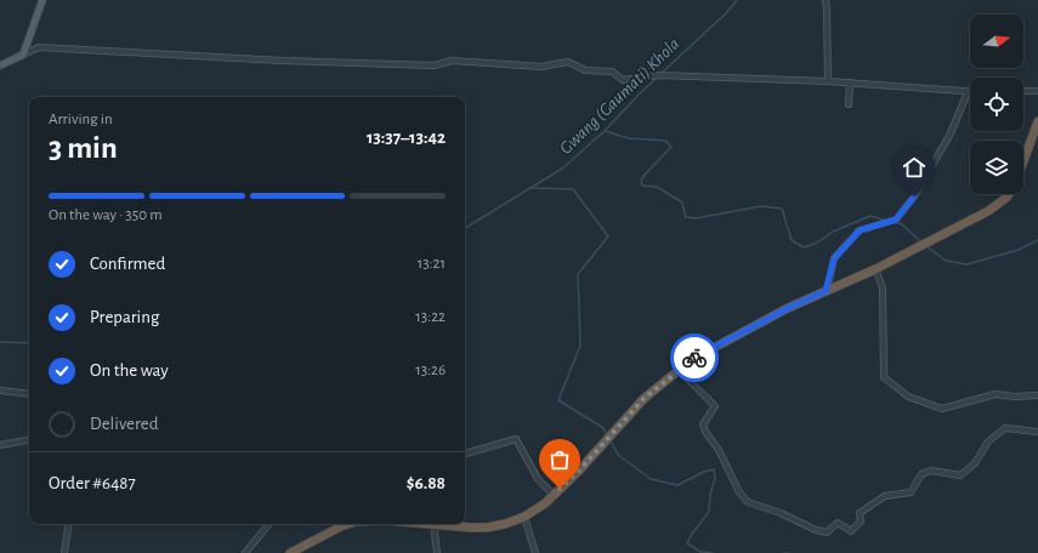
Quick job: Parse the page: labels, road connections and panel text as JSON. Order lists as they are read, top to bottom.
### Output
{
  "water": ["Gwang (Gaumati) Khola"],
  "north": "right",
  "page": {
    "heading": ["3 min", "Arriving in", "13:37–13:42"],
    "panel": ["Order #6487", "$6.88"],
    "bar": "On the way · 350 m",
    "list": [
      ["Confirmed", "13:21"],
      ["Preparing", "13:22"],
      ["On the way", "13:26"],
      "Delivered"
    ]
  }
}
